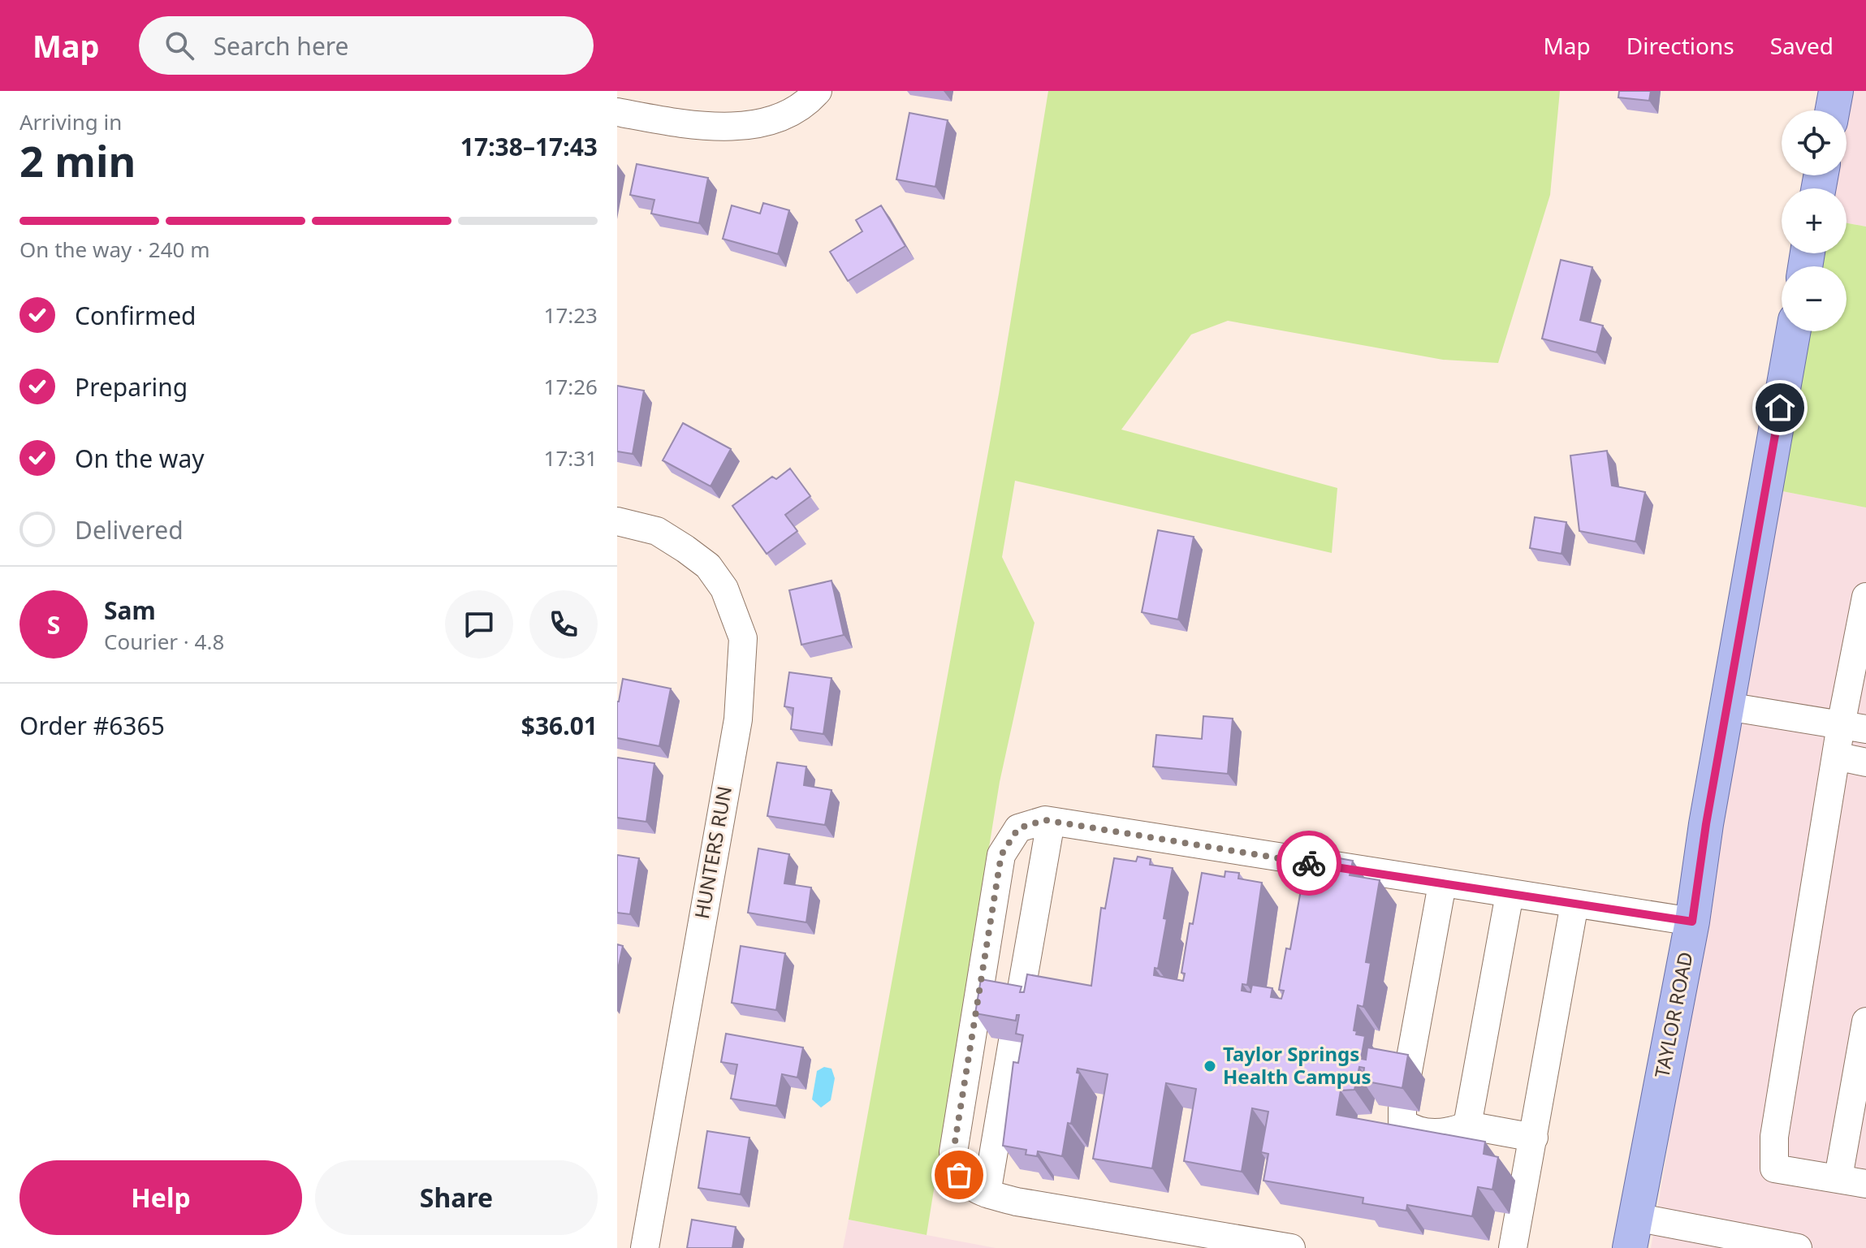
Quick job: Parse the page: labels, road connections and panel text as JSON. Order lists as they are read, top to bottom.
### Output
{
  "streets": {
    "main road": ["TAYLOR ROAD"],
    "street": ["HUNTERS RUN"]
  },
  "places": ["Taylor Springs Health Campus"],
  "page": {
    "header": "Map",
    "search": "Search here",
    "nav": ["Map", "Directions", "Saved"],
    "heading": ["2 min", "Arriving in", "17:38–17:43"],
    "panel": [
      "Sam",
      "Courier · 4.8",
      "Order #6365",
      "$36.01"
    ],
    "map_buttons": ["+", "−"],
    "bar": "On the way · 240 m",
    "list": [
      ["Confirmed", "17:23"],
      ["Preparing", "17:26"],
      ["On the way", "17:31"],
      "Delivered"
    ],
    "round": "S",
    "buttons": ["Help", "Share"]
  }
}
